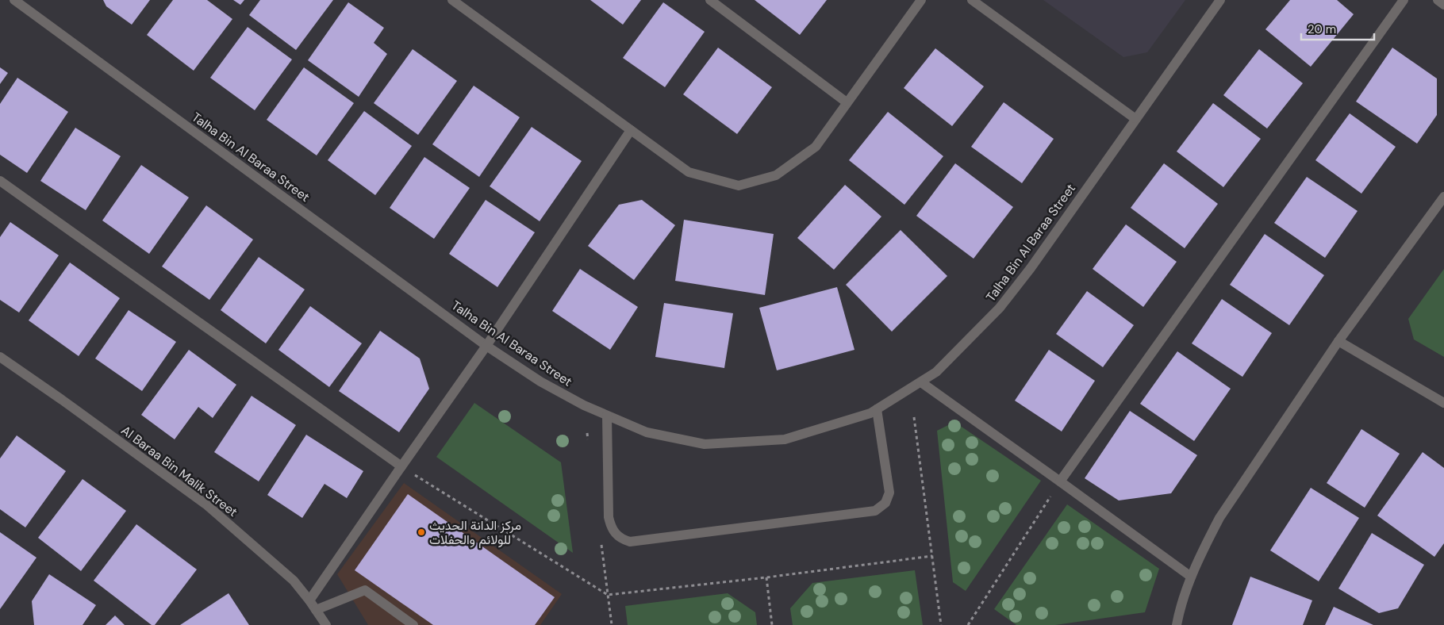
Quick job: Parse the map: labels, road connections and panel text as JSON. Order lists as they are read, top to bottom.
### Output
{
  "streets": {
    "street": ["Talha Bin Al Baraa Street", "Al Baraa Bin Malik Street"]
  },
  "places": ["مركز الدانة الحديث للولائم والحفلات"],
  "scale_bar": "20 m"
}
